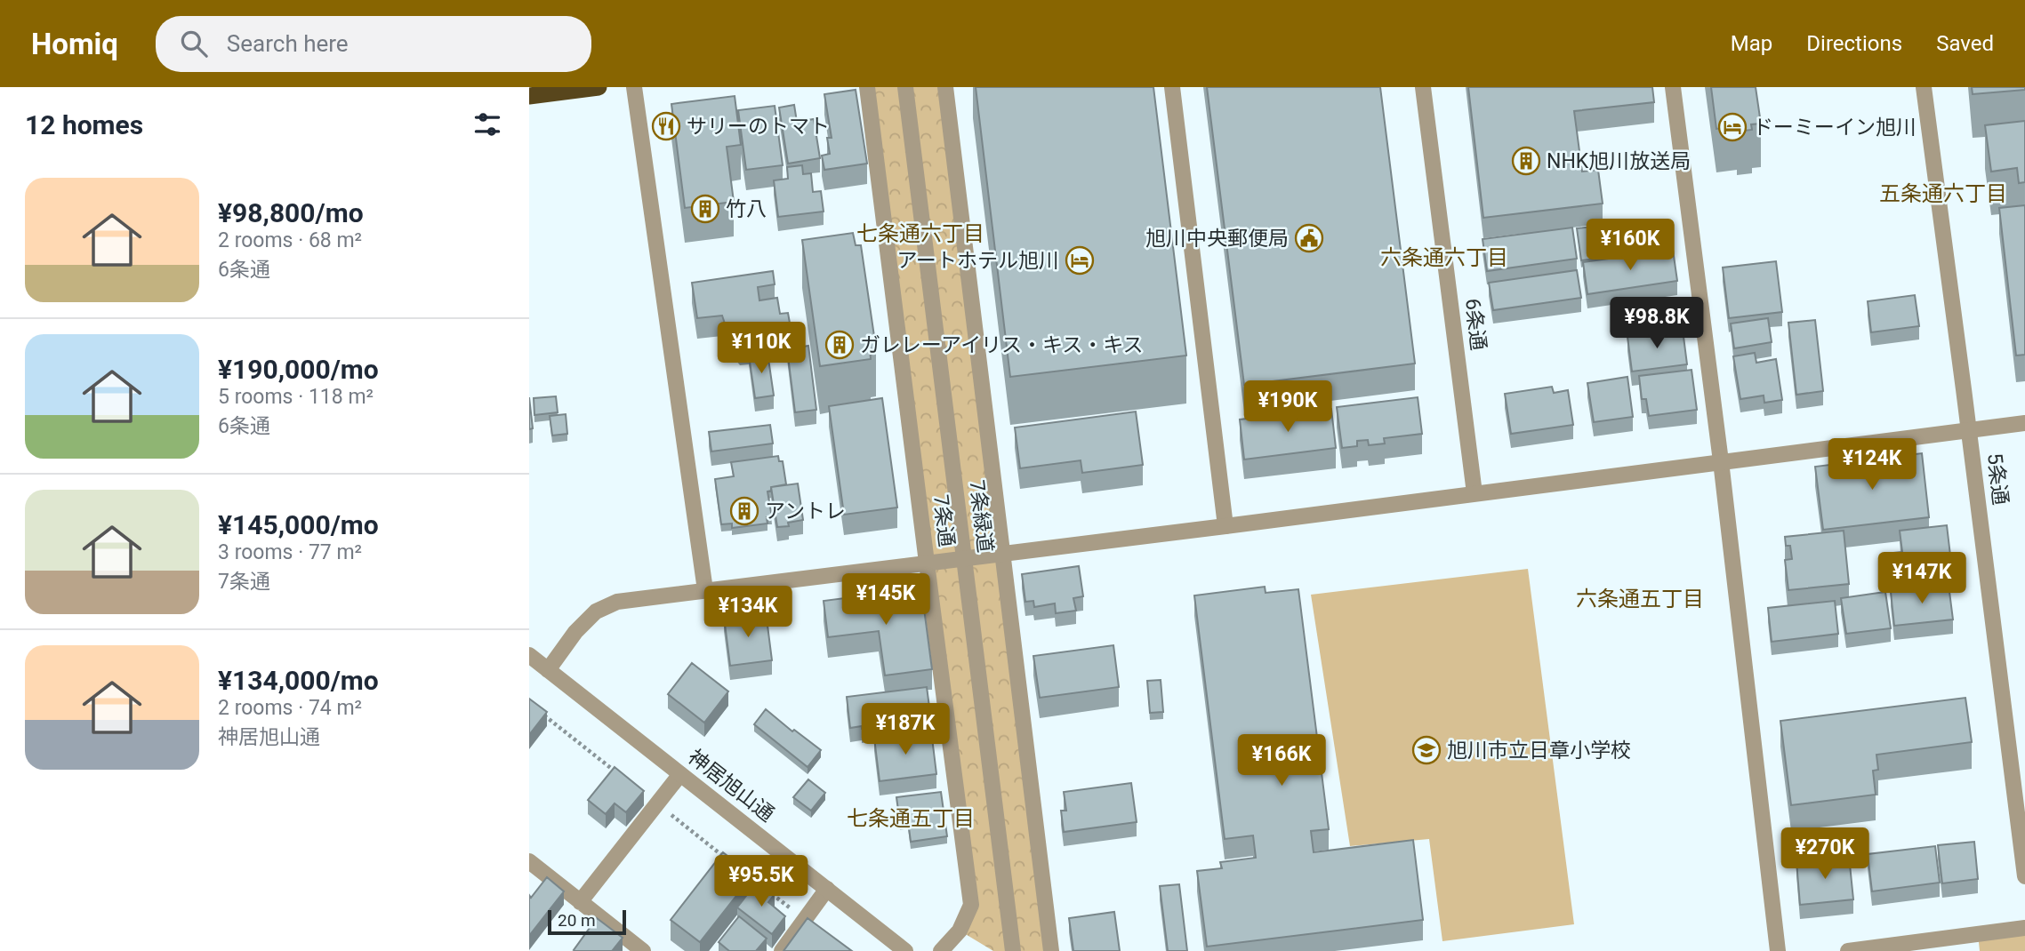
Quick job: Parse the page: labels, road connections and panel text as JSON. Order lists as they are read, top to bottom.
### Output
{
  "streets": {
    "street": [
      "6条通",
      "5条通",
      "7条緑道",
      "7条通",
      "神居旭山通"
    ]
  },
  "districts": [
    "五条通六丁目",
    "七条通六丁目",
    "六条通六丁目",
    "六条通五丁目",
    "七条通五丁目"
  ],
  "places": {
    "restaurant": ["サリーのトマト"],
    "hotel": ["ドーミーイン旭川", "アートホテル旭川"],
    "building": [
      "NHK旭川放送局",
      "竹八",
      "ガレレーアイリス・キス・キス",
      "アントレ"
    ],
    "public building": ["旭川中央郵便局"],
    "school or university": ["旭川市立日章小学校"]
  },
  "scale_bar": "20 m",
  "page": {
    "header": "Homiq",
    "search": "Search here",
    "nav": ["Map", "Directions", "Saved"],
    "heading": "12 homes",
    "list": [
      {
        "name": "¥98,800/mo",
        "note": "2 rooms · 68 m² · 6条通"
      },
      {
        "name": "¥190,000/mo",
        "note": "5 rooms · 118 m² · 6条通"
      },
      {
        "name": "¥145,000/mo",
        "note": "3 rooms · 77 m² · 7条通"
      },
      {
        "name": "¥134,000/mo",
        "note": "2 rooms · 74 m² · 神居旭山通"
      }
    ],
    "price": [
      "¥160K",
      "¥98.8K",
      "¥110K",
      "¥190K",
      "¥124K",
      "¥147K",
      "¥145K",
      "¥134K",
      "¥187K",
      "¥166K",
      "¥270K",
      "¥95.5K"
    ],
    "scale": "20 m"
  }
}
